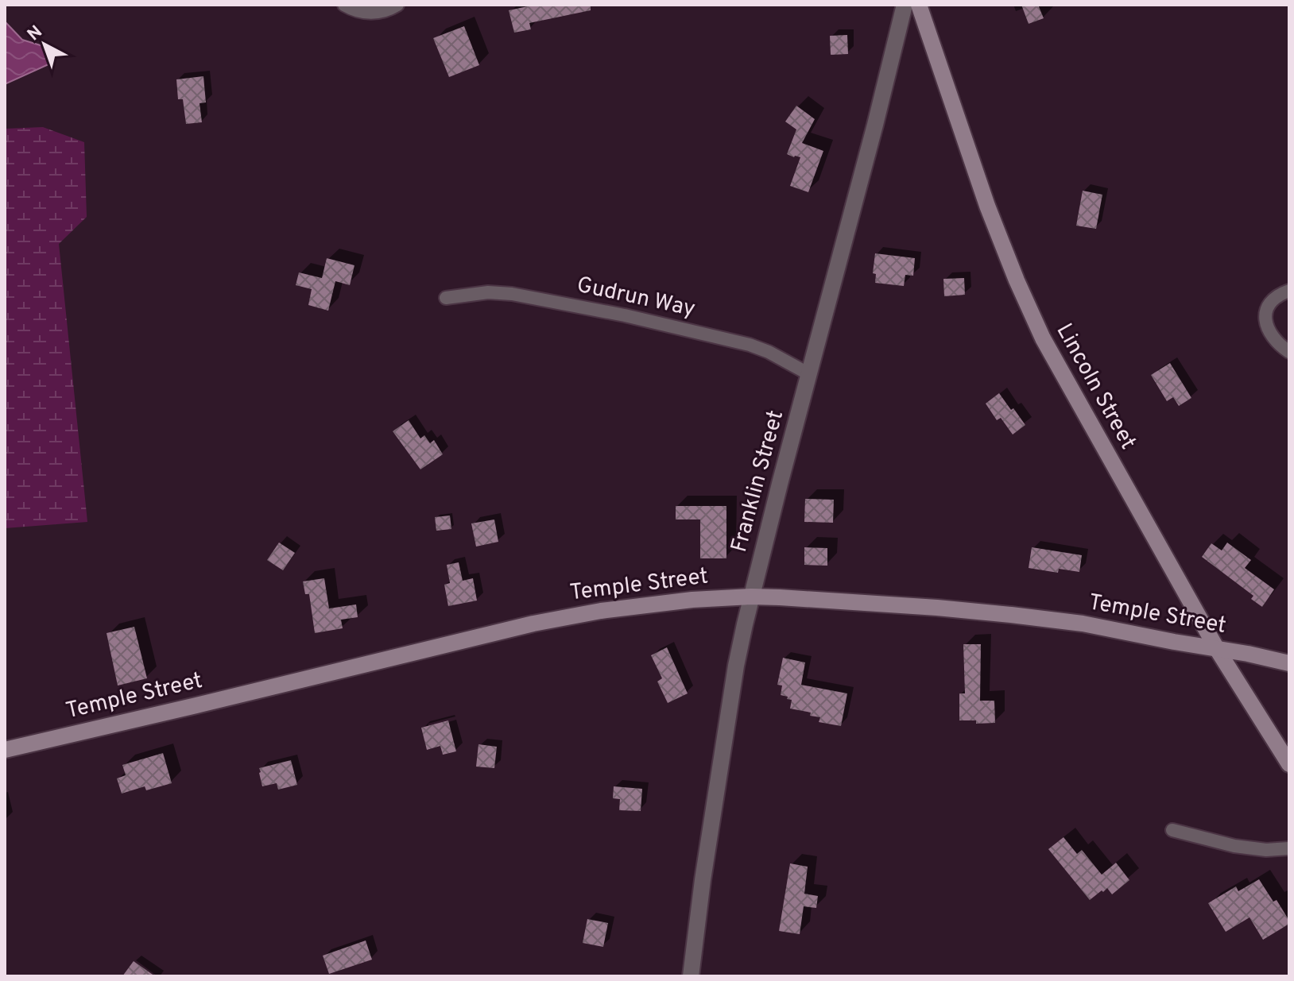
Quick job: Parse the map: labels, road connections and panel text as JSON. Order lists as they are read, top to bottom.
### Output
{
  "streets": {
    "main road": ["Lincoln Street", "Temple Street"],
    "street": ["Gudrun Way", "Franklin Street"]
  },
  "crossings": [
    ["Gudrun Way", "Franklin Street"],
    ["Lincoln Street", "Temple Street"],
    ["Franklin Street", "Temple Street"]
  ],
  "north": "top left"
}
